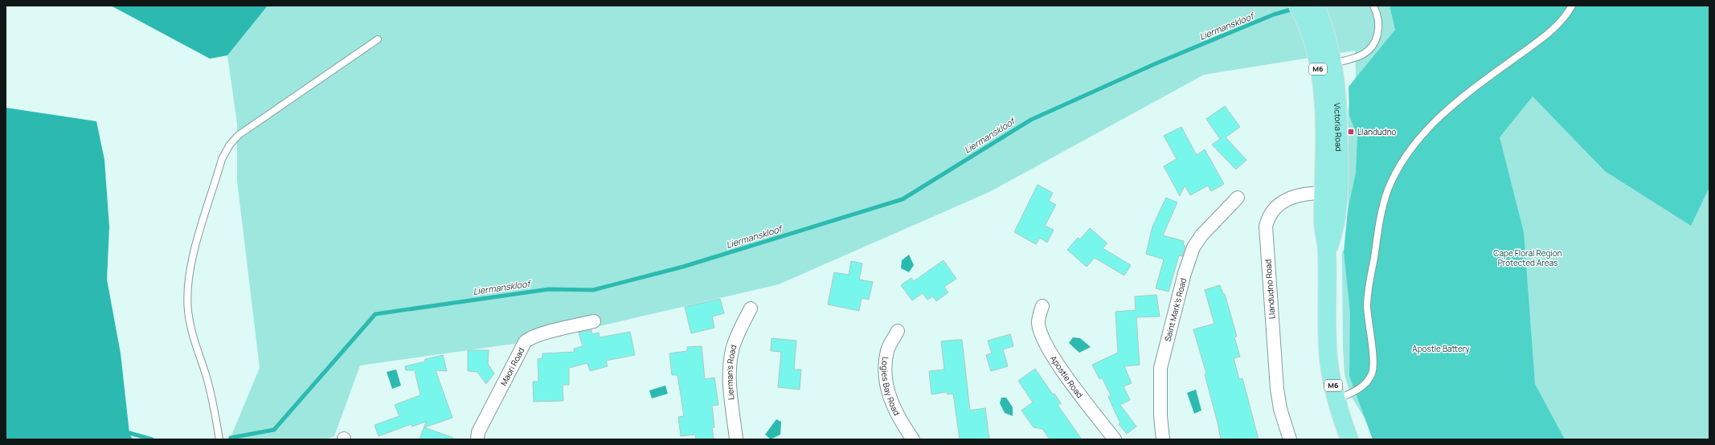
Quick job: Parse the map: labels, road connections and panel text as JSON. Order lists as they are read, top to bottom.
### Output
{
  "streets": {
    "main road": ["M6", "Victoria Road"],
    "street": [
      "Llandudno Road",
      "Saint Mark's Road",
      "Maori Road",
      "Lierman's Road",
      "Apostle Road",
      "Logies Bay Road"
    ]
  },
  "crossings": [
    ["Victoria Road", "Llandudno Road"]
  ],
  "water": ["Liermanskloof"],
  "parks": ["Cape Floral Region Protected Areas", "Apostle Battery"],
  "places": {
    "transit": ["Llandudno"]
  }
}
